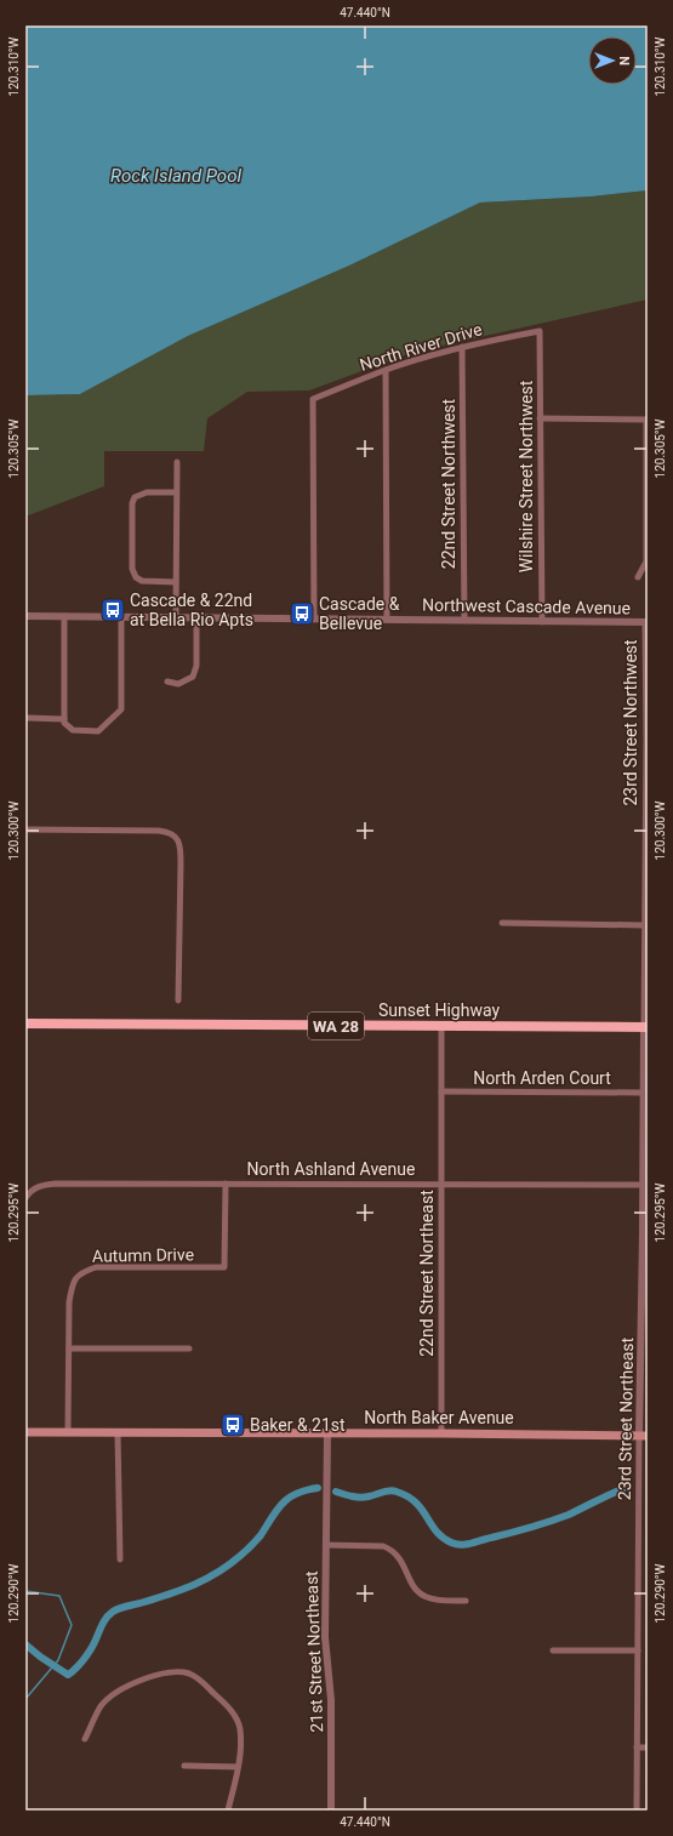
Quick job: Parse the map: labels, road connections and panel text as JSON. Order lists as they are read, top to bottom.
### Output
{
  "streets": {
    "highway": ["Sunset Highway", "WA 28"],
    "main road": ["North Baker Avenue"],
    "street": [
      "North River Drive",
      "Wilshire Street Northwest",
      "22nd Street Northwest",
      "Northwest Cascade Avenue",
      "23rd Street Northwest",
      "North Arden Court",
      "North Ashland Avenue",
      "Autumn Drive",
      "22nd Street Northeast",
      "23rd Street Northeast",
      "21st Street Northeast"
    ]
  },
  "crossings": [
    ["North River Drive", "Wilshire Street Northwest"],
    ["North River Drive", "22nd Street Northwest"],
    ["North River Drive", "Northwest Cascade Avenue"],
    ["Wilshire Street Northwest", "Northwest Cascade Avenue"],
    ["22nd Street Northwest", "Northwest Cascade Avenue"],
    ["Northwest Cascade Avenue", "23rd Street Northwest"],
    ["23rd Street Northwest", "Sunset Highway"],
    ["23rd Street Northwest", "23rd Street Northeast"],
    ["Sunset Highway", "22nd Street Northeast"],
    ["Sunset Highway", "23rd Street Northeast"],
    ["North Arden Court", "22nd Street Northeast"],
    ["North Arden Court", "23rd Street Northeast"],
    ["North Ashland Avenue", "Autumn Drive"],
    ["North Ashland Avenue", "22nd Street Northeast"],
    ["North Ashland Avenue", "23rd Street Northeast"],
    ["Autumn Drive", "North Baker Avenue"],
    ["22nd Street Northeast", "North Baker Avenue"],
    ["North Baker Avenue", "23rd Street Northeast"],
    ["North Baker Avenue", "21st Street Northeast"]
  ],
  "water": ["Rock Island Pool"],
  "places": {
    "bus stop": ["Cascade & 22nd at Bella Rio Apts", "Cascade & Bellevue", "Baker & 21st"]
  },
  "north": "right",
  "coordinates": [
    "47.440°N",
    "120.310°W",
    "120.305°W",
    "120.300°W",
    "120.295°W",
    "120.290°W"
  ]
}
